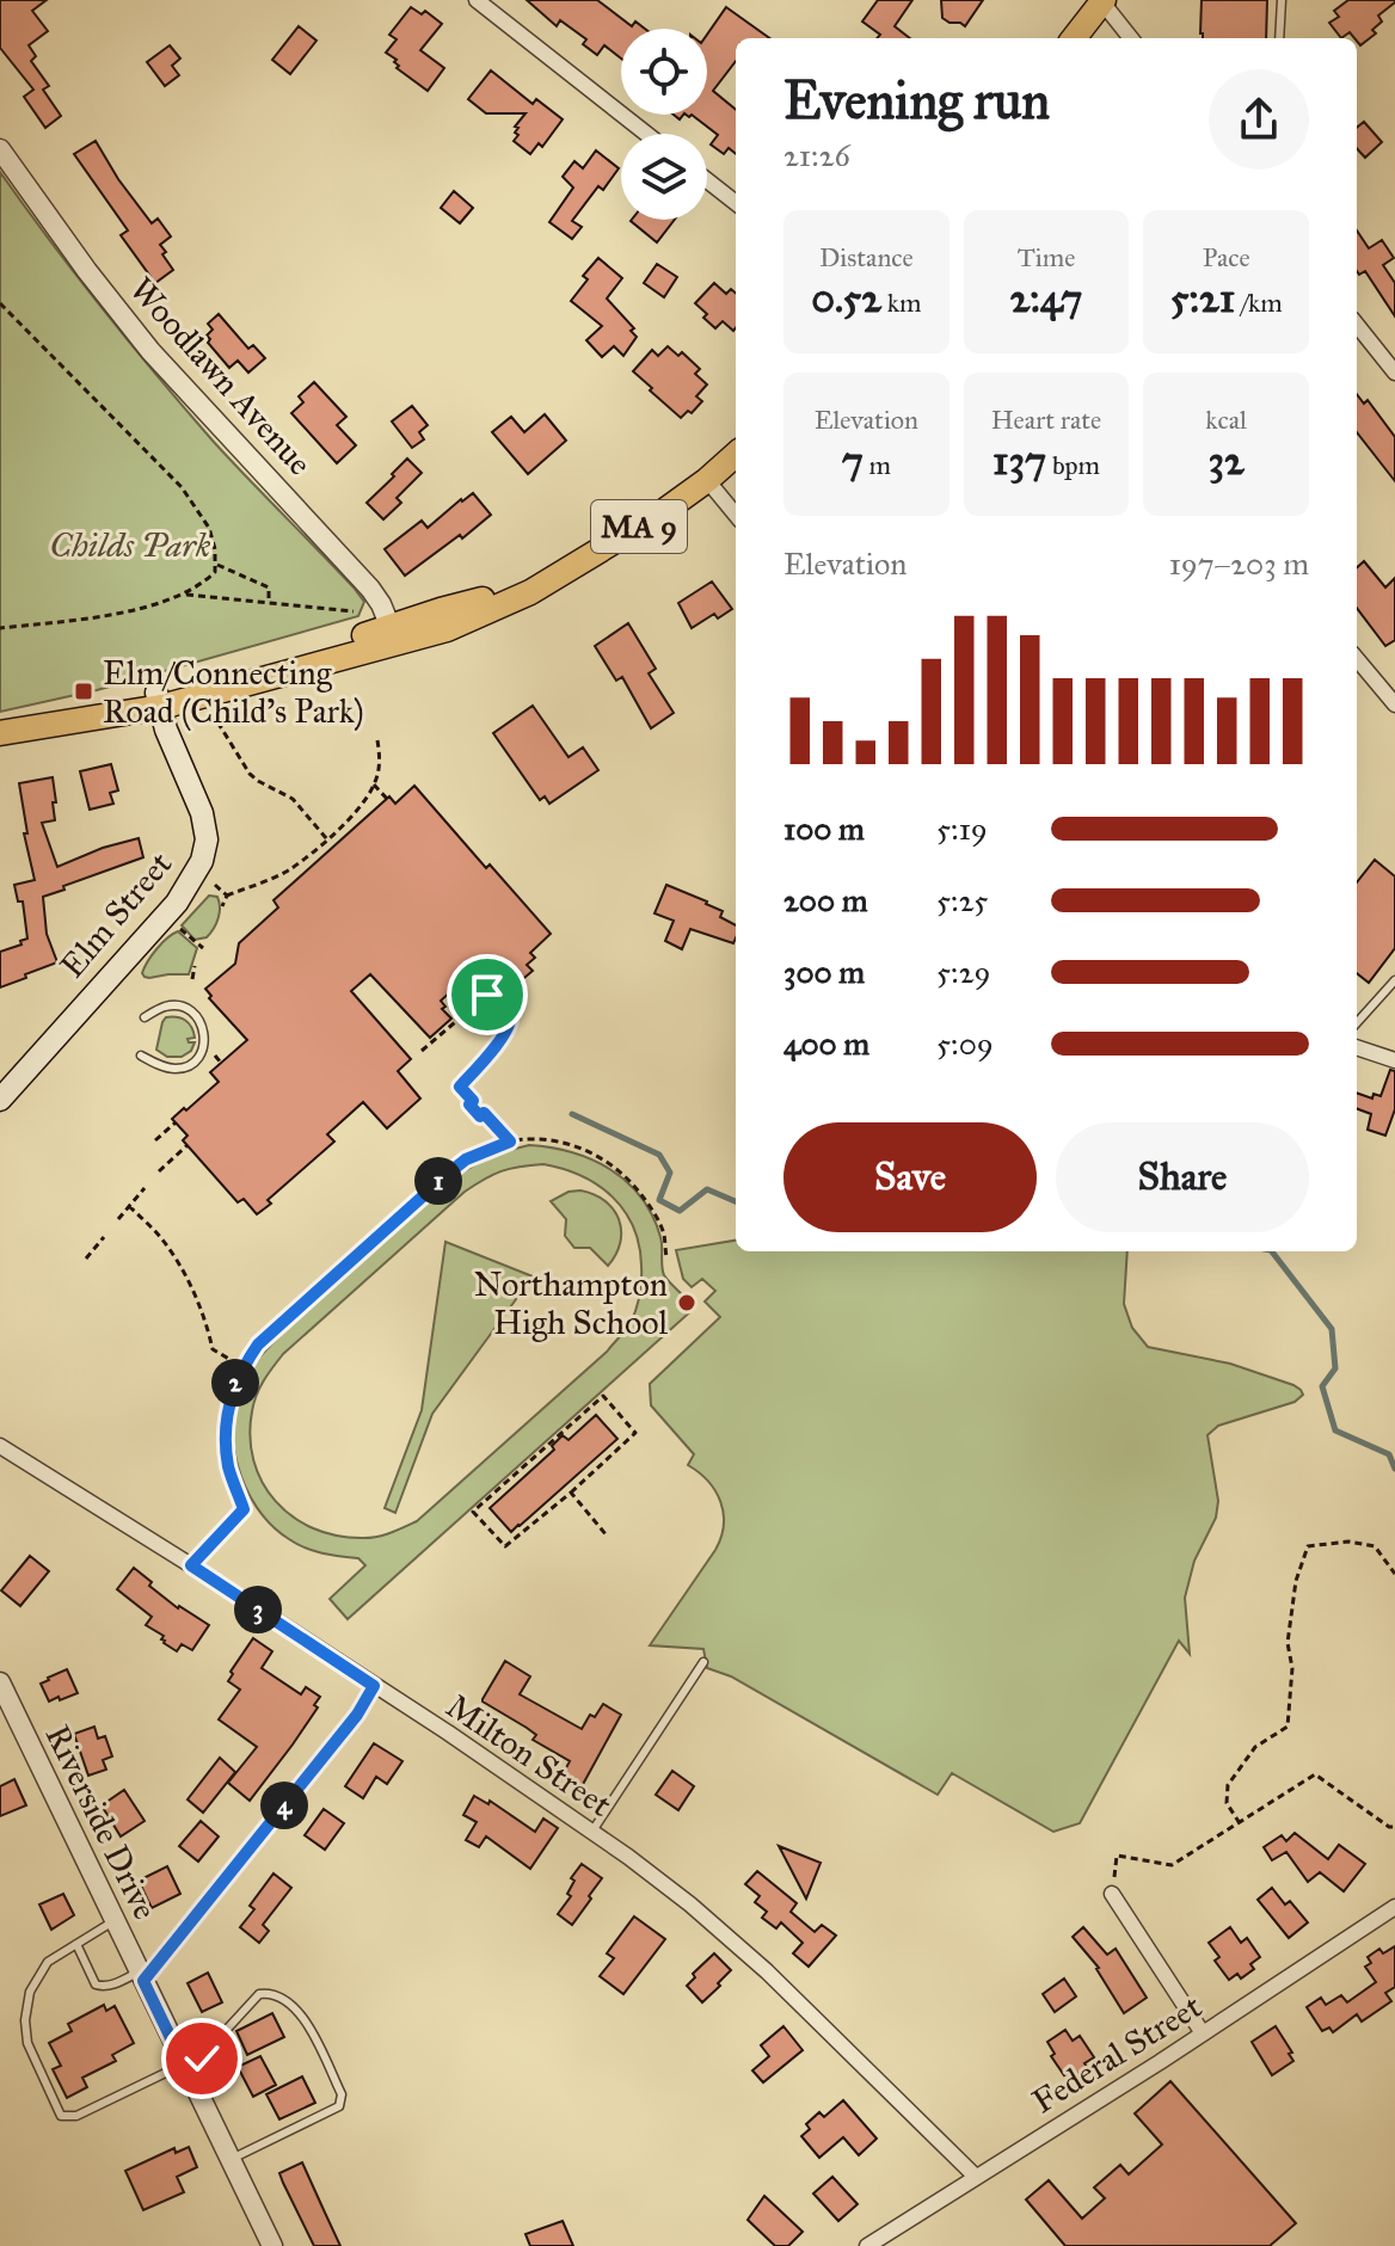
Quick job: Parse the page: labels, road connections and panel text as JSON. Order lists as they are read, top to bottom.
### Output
{
  "streets": {
    "highway": ["MA 9"],
    "main road": ["Elm Street"],
    "street": [
      "Woodlawn Avenue",
      "Milton Street",
      "Riverside Drive",
      "Federal Street"
    ]
  },
  "crossings": [
    ["Woodlawn Avenue", "MA 9"],
    ["MA 9", "Elm Street"],
    ["Milton Street", "Federal Street"]
  ],
  "parks": ["Childs Park"],
  "places": {
    "transit": ["Elm/Connecting Road (Child's Park)"],
    "other": ["Northampton High School"]
  },
  "page": {
    "heading": ["Evening run", "21:26"],
    "stats": [
      ["Distance", "0.52 km"],
      ["Time", "2:47"],
      ["Pace", "5:21 /km"],
      ["Elevation", "7 m"],
      ["Heart rate", "137 bpm"],
      ["kcal", "32"]
    ],
    "chart": ["Elevation", "197–203 m"],
    "list": [
      {
        "name": "100 m",
        "note": "5:19"
      },
      {
        "name": "200 m",
        "note": "5:25"
      },
      {
        "name": "300 m",
        "note": "5:29"
      },
      {
        "name": "400 m",
        "note": "5:09"
      }
    ],
    "buttons": ["Save", "Share"],
    "pins": [
      "1",
      "2",
      "3",
      "4"
    ]
  }
}
